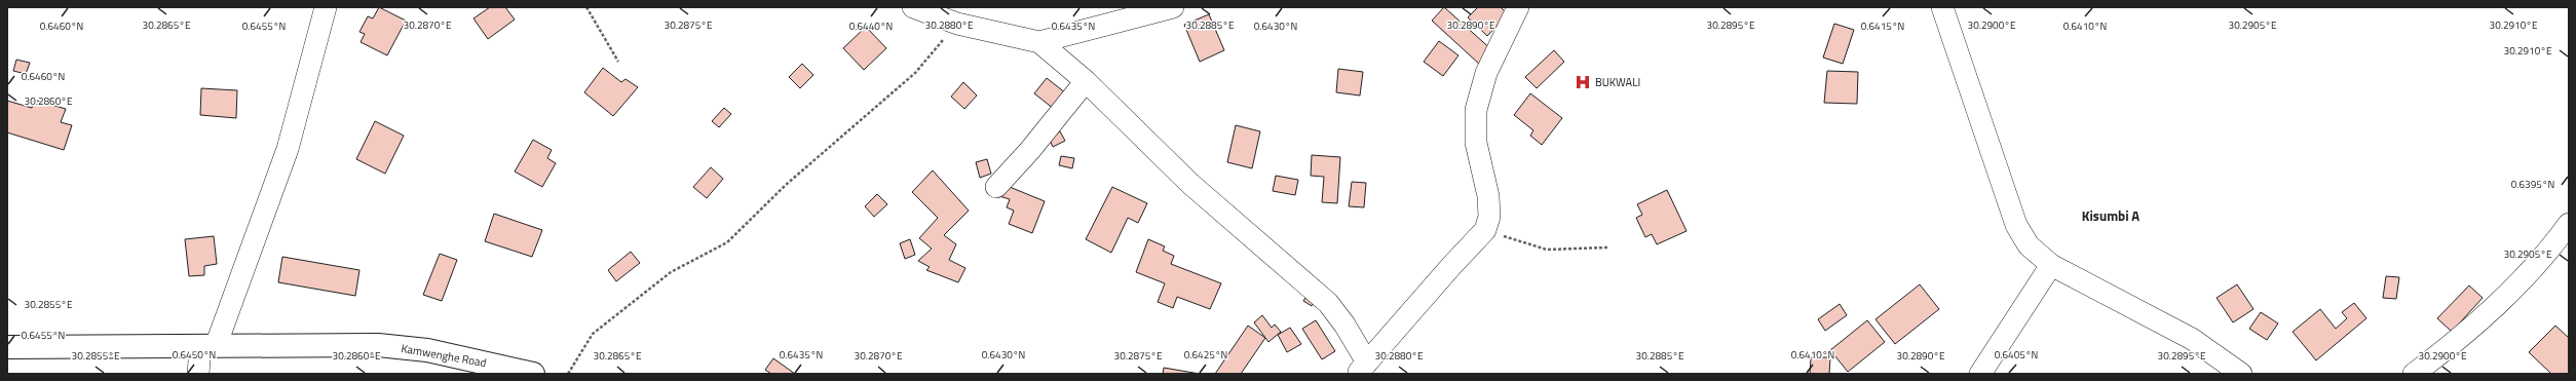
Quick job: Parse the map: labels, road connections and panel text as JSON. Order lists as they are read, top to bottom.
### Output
{
  "streets": {
    "main road": ["Kamwenghe Road"]
  },
  "districts": ["Kisumbi A"],
  "places": {
    "hospital": ["BUKWALI"]
  },
  "coordinates": [
    "30.2865°E",
    "30.2870°E",
    "30.2880°E",
    "30.2890°E",
    "30.2895°E",
    "30.2875°E",
    "30.2885°E",
    "30.2900°E",
    "30.2905°E",
    "30.2910°E",
    "0.6460°N",
    "0.6455°N",
    "0.6440°N",
    "0.6435°N",
    "0.6430°N",
    "0.6415°N",
    "0.6410°N",
    "30.2860°E",
    "0.6395°N",
    "30.2855°E",
    "0.6450°N",
    "0.6425°N",
    "0.6405°N"
  ]
}
